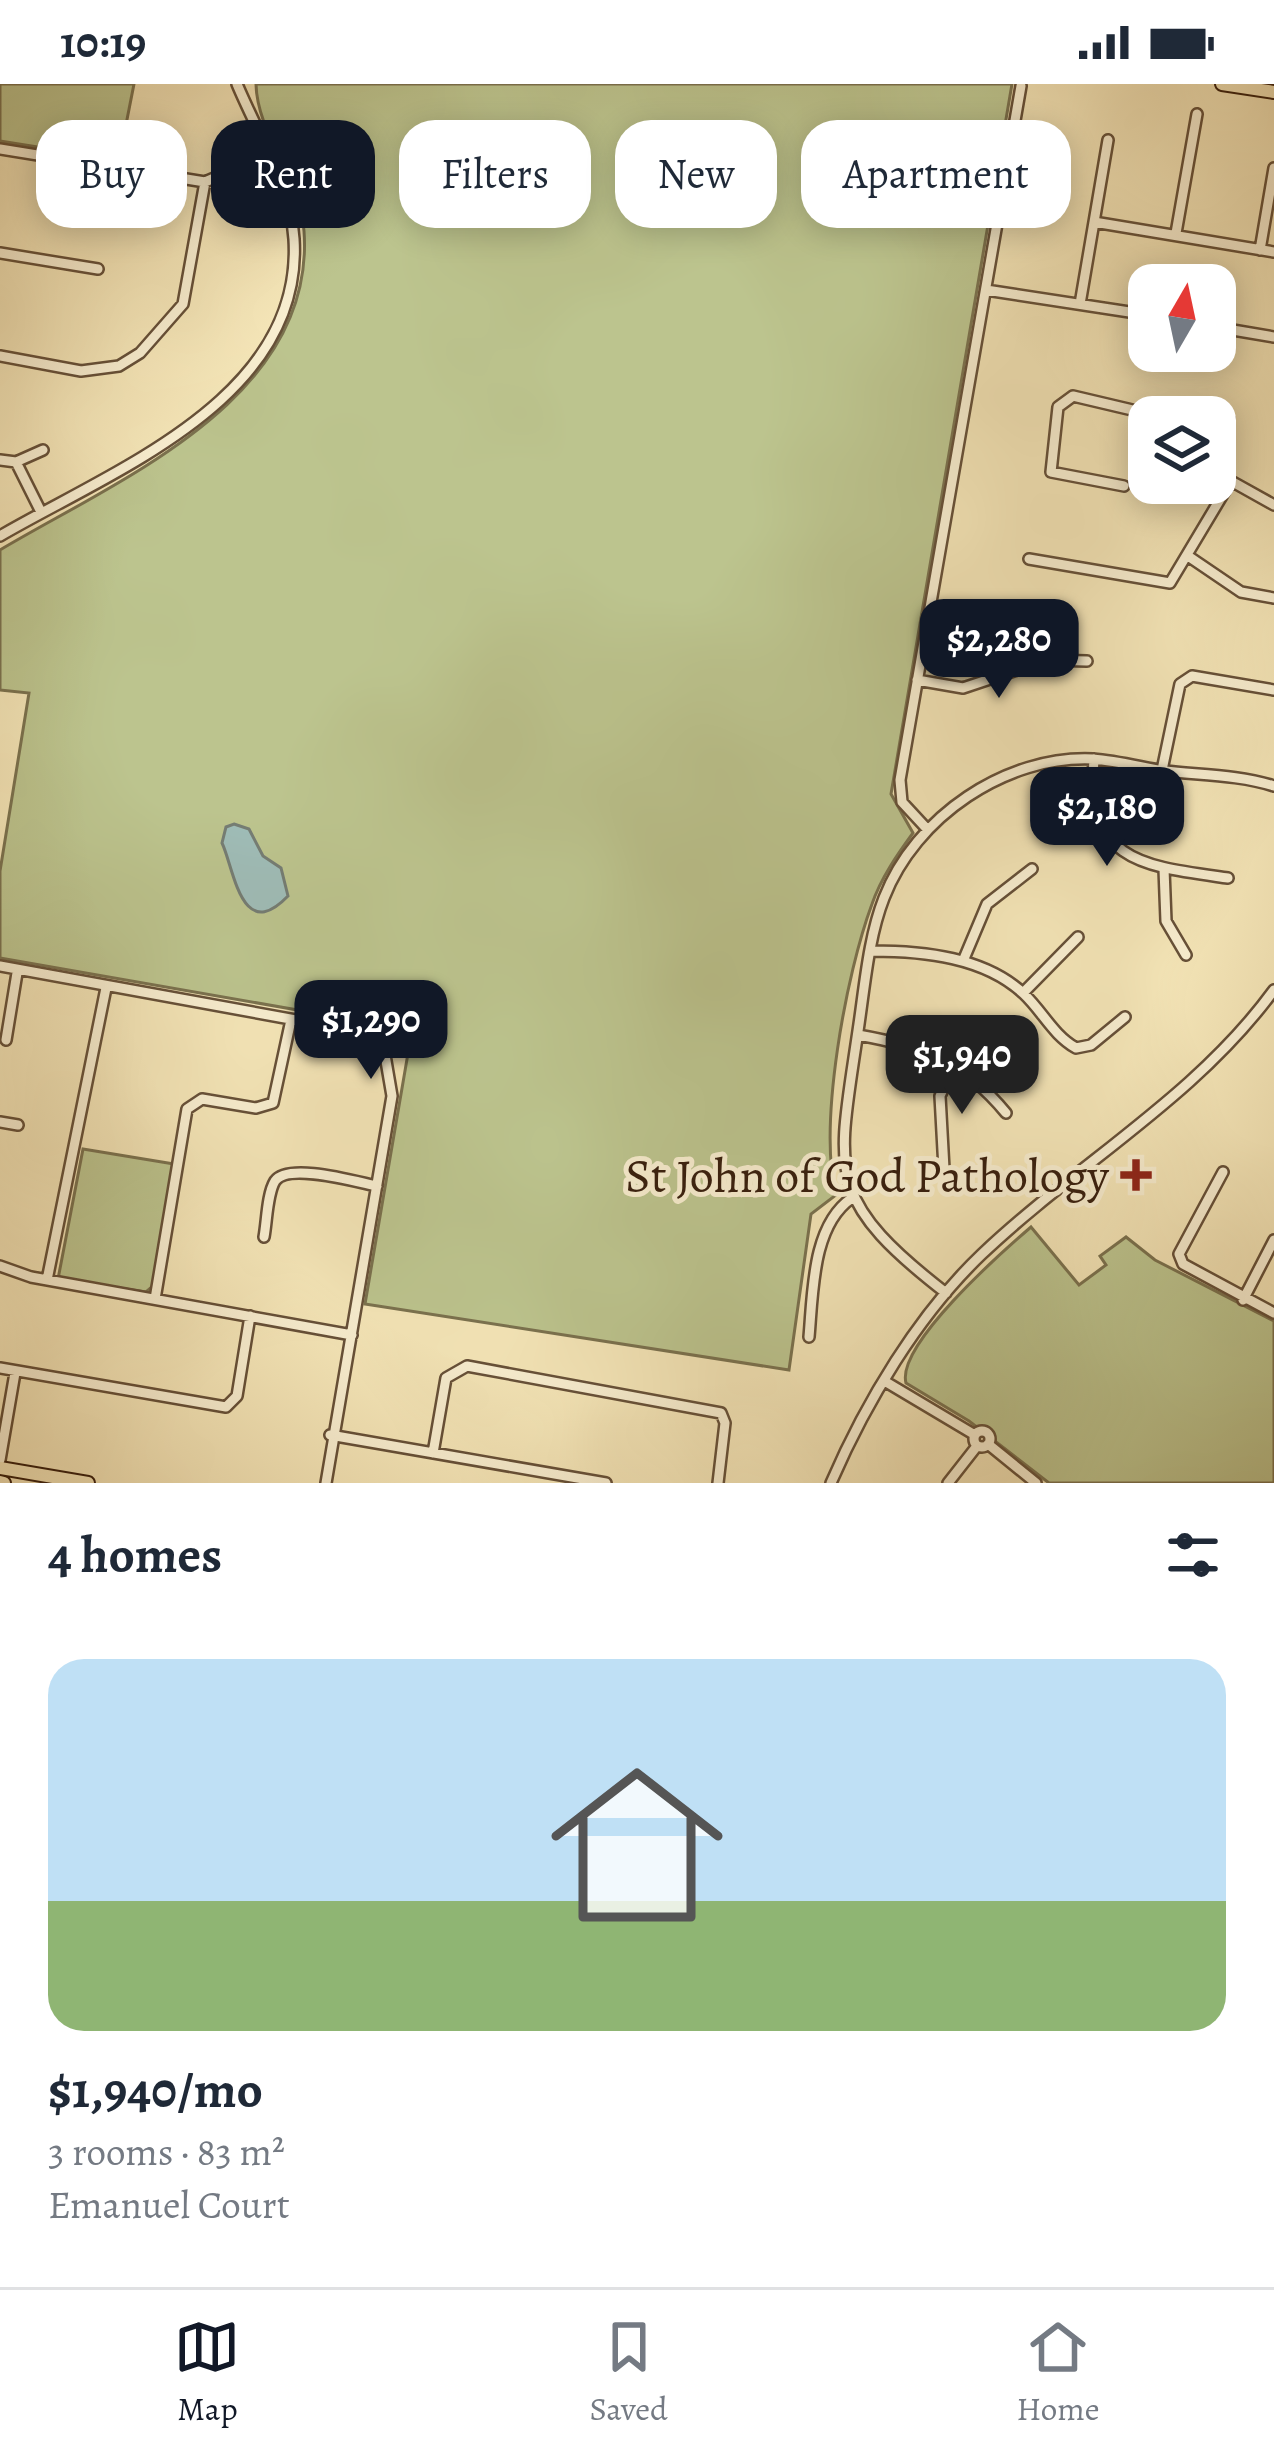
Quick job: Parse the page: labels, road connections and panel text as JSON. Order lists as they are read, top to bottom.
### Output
{
  "places": {
    "health": ["St John of God Pathology"]
  },
  "north": "top",
  "page": {
    "status": "10:19",
    "chip": [
      "Buy",
      "Rent",
      "Filters",
      "New",
      "Apartment"
    ],
    "price": [
      "$2,280",
      "$2,180",
      "$1,290",
      "$1,940"
    ],
    "heading": "4 homes",
    "list": [
      {
        "name": "$1,940/mo",
        "note": "3 rooms · 83 m² · Emanuel Court"
      }
    ],
    "tabs": ["Map", "Saved", "Home"]
  }
}
